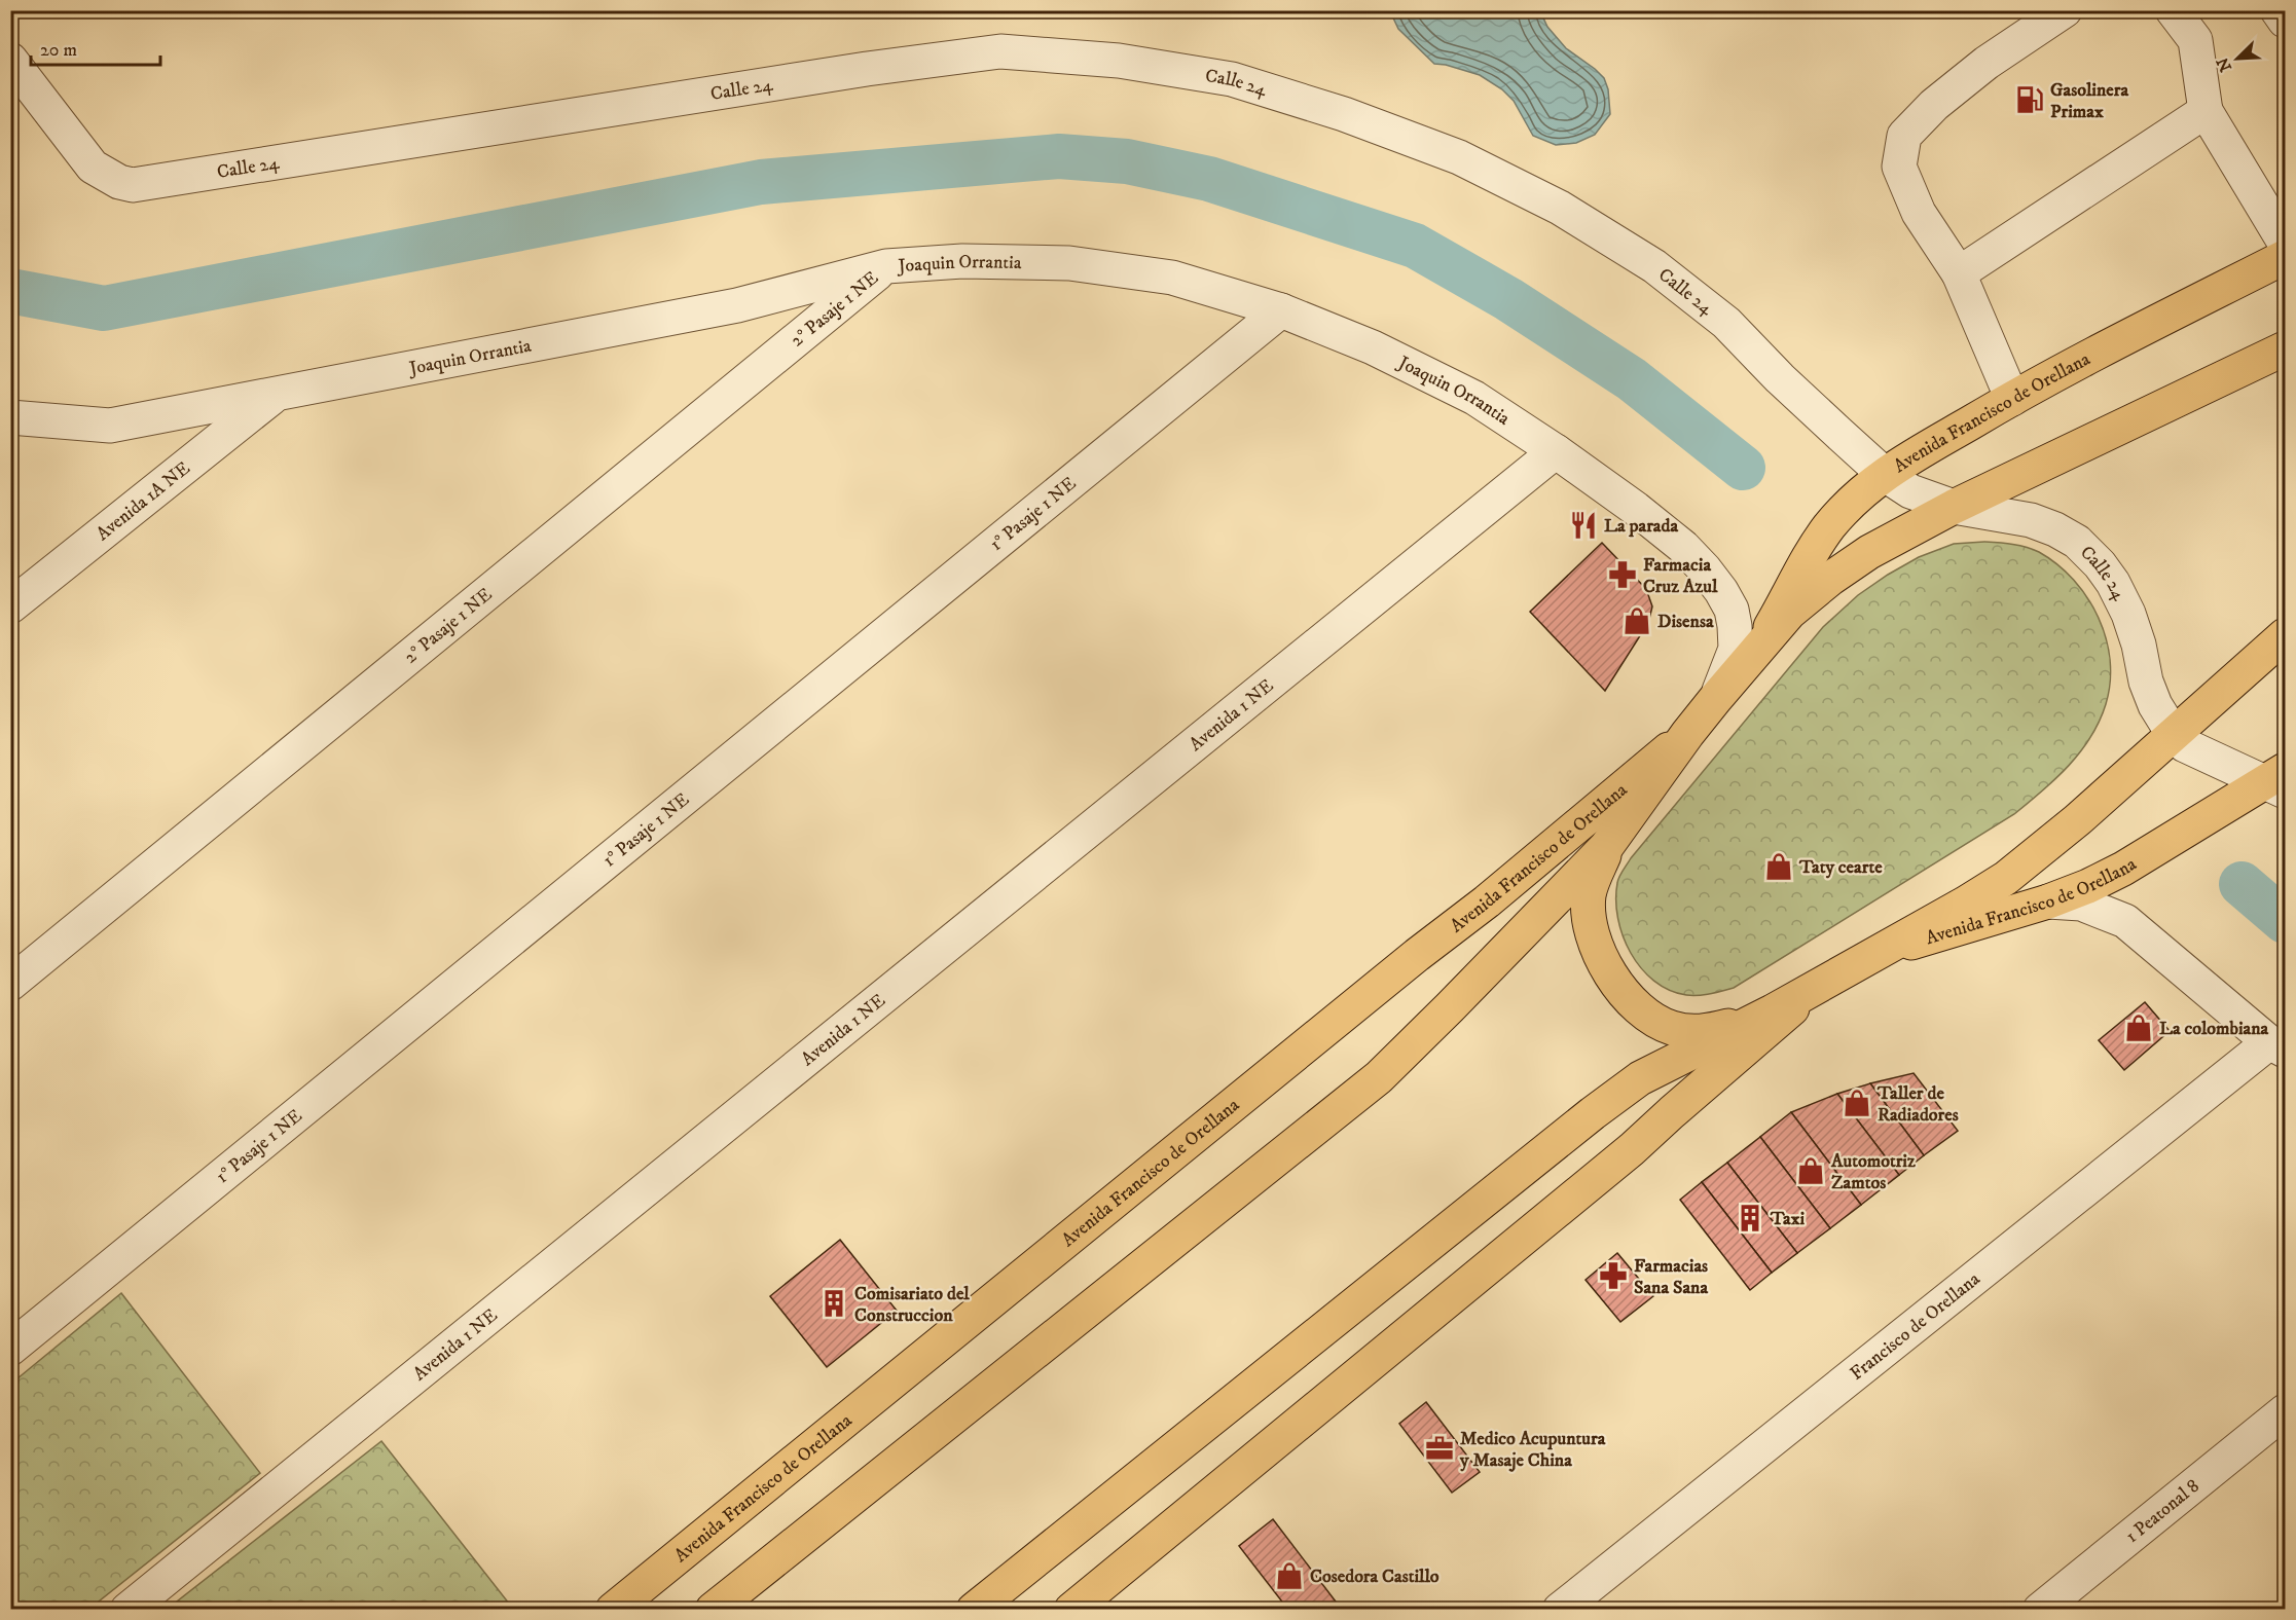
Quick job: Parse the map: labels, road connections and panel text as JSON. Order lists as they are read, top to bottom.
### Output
{
  "streets": {
    "main road": ["Avenida Francisco de Orellana"],
    "street": [
      "Calle 24",
      "Joaquin Orrantia",
      "2° Pasaje 1 NE",
      "Avenida 1A NE",
      "1° Pasaje 1 NE",
      "Avenida 1 NE",
      "Francisco de Orellana",
      "1 Peatonal 8"
    ]
  },
  "crossings": [
    ["Calle 24", "Avenida Francisco de Orellana"],
    ["Joaquin Orrantia", "2° Pasaje 1 NE"],
    ["Joaquin Orrantia", "Avenida Francisco de Orellana"],
    ["Joaquin Orrantia", "Avenida 1A NE"],
    ["Joaquin Orrantia", "1° Pasaje 1 NE"],
    ["Joaquin Orrantia", "Avenida 1 NE"]
  ],
  "places": {
    "fuel station": ["Gasolinera Primax"],
    "restaurant": ["La parada"],
    "pharmacy": ["Farmacia Cruz Azul", "Farmacias Sana Sana"],
    "shop": [
      "Disensa",
      "Taty cearte",
      "La colombiana",
      "Taller de Radiadores",
      "Automotriz Zamtos",
      "Cosedora Castillo"
    ],
    "building": ["Taxi", "Comisariato del Construccion"],
    "office": ["Medico Acupuntura y Masaje China"]
  },
  "scale_bar": "20 m",
  "north": "bottom left"
}
